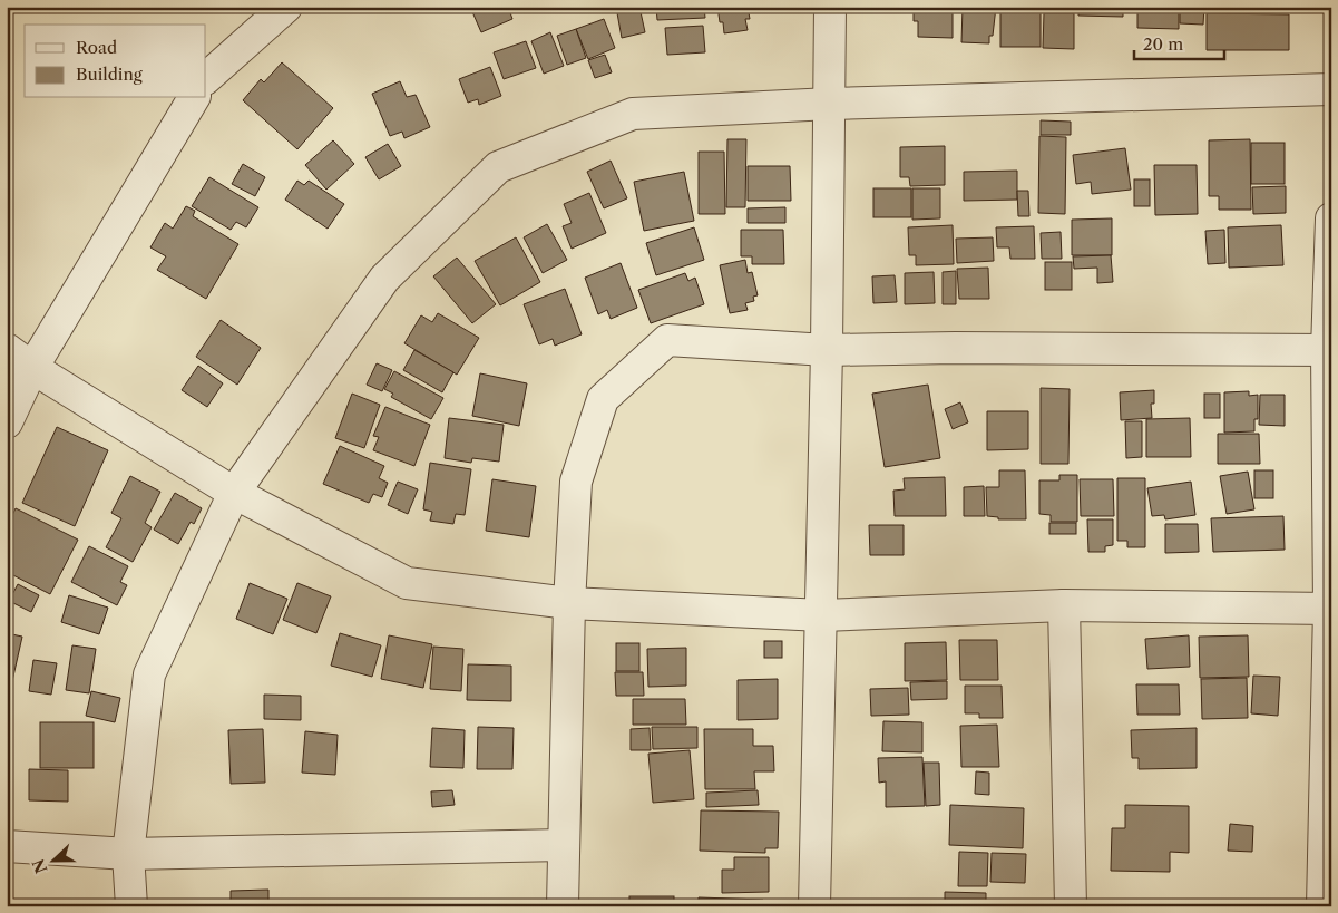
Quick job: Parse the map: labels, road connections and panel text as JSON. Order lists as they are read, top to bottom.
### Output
{
  "legend": ["Road", "Building"],
  "scale_bar": "20 m",
  "north": "left"
}
